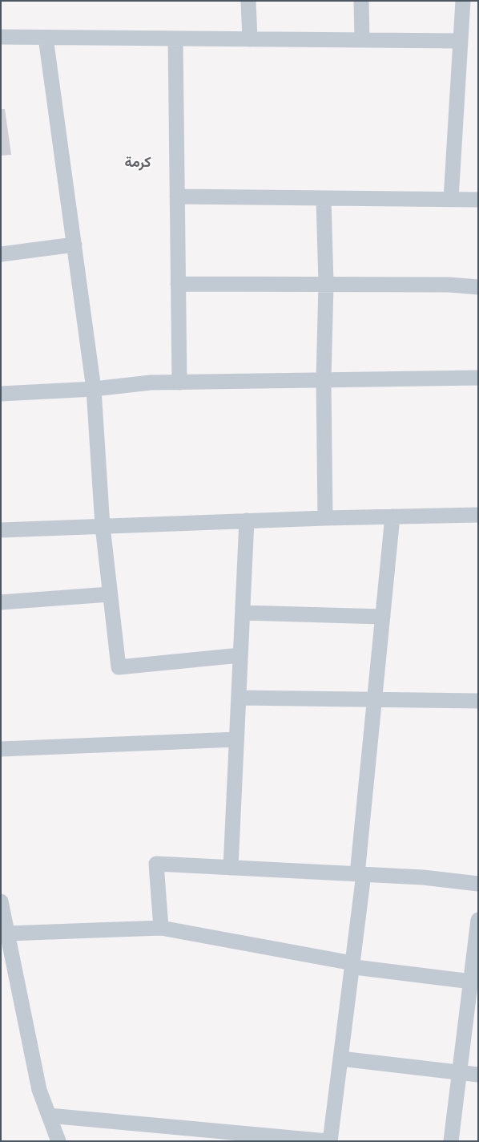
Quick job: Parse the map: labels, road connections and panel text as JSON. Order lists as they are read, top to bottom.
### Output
{
  "districts": ["كرمة"]
}
